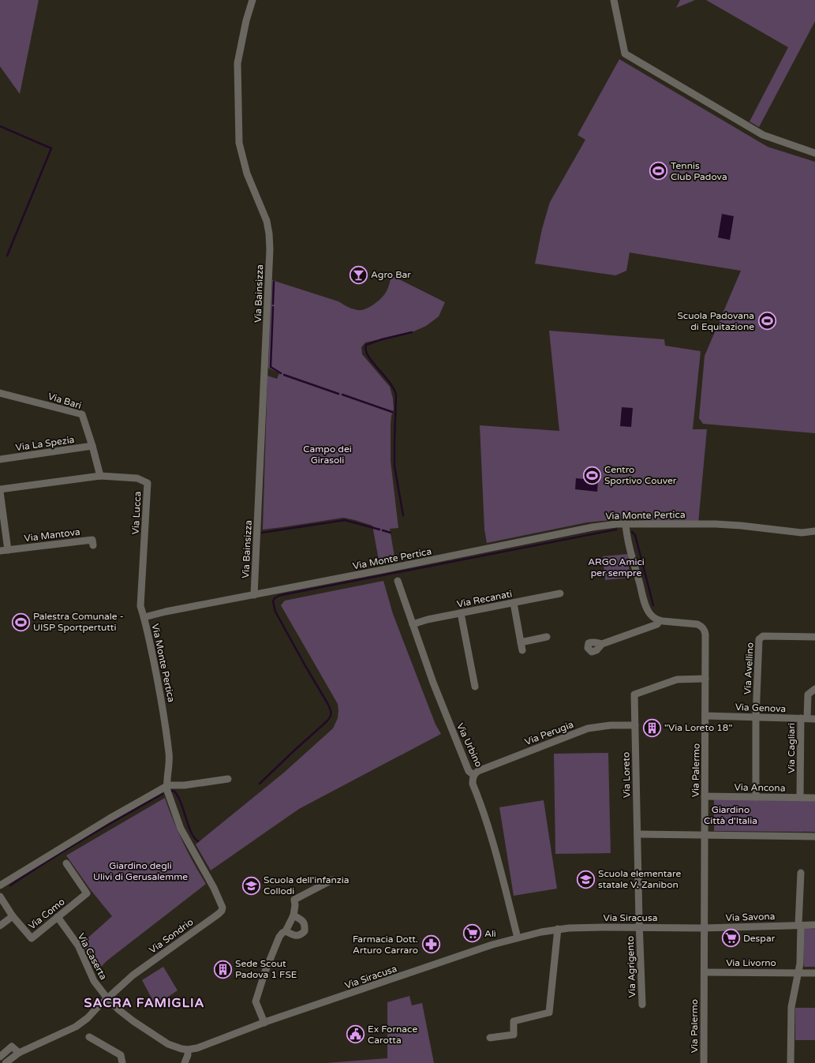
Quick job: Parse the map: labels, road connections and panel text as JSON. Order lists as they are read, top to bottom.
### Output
{
  "streets": {
    "street": [
      "Via Bainsizza",
      "Via Bari",
      "Via La Spezia",
      "Via Lucca",
      "Via Monte Pertica",
      "Via Mantova",
      "Via Recanati",
      "Via Avellino",
      "Via Genova",
      "Via Perugia",
      "Via Urbino",
      "Via Cagliari",
      "Via Palermo",
      "Via Loreto",
      "Via Ancona",
      "Via Como",
      "Via Savona",
      "Via Siracusa",
      "Via Sondrio",
      "Via Caserta",
      "Via Livorno",
      "Via Agrigento"
    ]
  },
  "crossings": [
    ["Via Bainsizza", "Via Monte Pertica"],
    ["Via Bari", "Via La Spezia"],
    ["Via Bari", "Via Lucca"],
    ["Via Lucca", "Via Monte Pertica"],
    ["Via Monte Pertica", "Via Sondrio"],
    ["Via Recanati", "Via Urbino"],
    ["Via Avellino", "Via Genova"],
    ["Via Avellino", "Via Ancona"],
    ["Via Genova", "Via Cagliari"],
    ["Via Genova", "Via Palermo"],
    ["Via Perugia", "Via Urbino"],
    ["Via Perugia", "Via Loreto"],
    ["Via Urbino", "Via Siracusa"],
    ["Via Cagliari", "Via Ancona"],
    ["Via Palermo", "Via Loreto"],
    ["Via Palermo", "Via Ancona"],
    ["Via Palermo", "Via Savona"],
    ["Via Palermo", "Via Siracusa"],
    ["Via Palermo", "Via Livorno"],
    ["Via Loreto", "Via Siracusa"],
    ["Via Loreto", "Via Agrigento"],
    ["Via Como", "Via Caserta"],
    ["Via Savona", "Via Siracusa"],
    ["Via Siracusa", "Via Caserta"],
    ["Via Siracusa", "Via Agrigento"],
    ["Via Sondrio", "Via Caserta"]
  ],
  "districts": ["SACRA FAMIGLIA"],
  "parks": [
    "Campo dei Girasoli",
    "ARGO Amici per sempre",
    "Giardino Città d'Italia",
    "Giardino degli Ulivi di Gerusalemme"
  ],
  "places": {
    "sports": [
      "Tennis Club Padova",
      "Scuola Padovana di Equitazione",
      "Centro Sportivo Couver",
      "Palestra Comunale - UISP Sportpertutti"
    ],
    "bar": ["Agro Bar"],
    "building": ["\"Via Loreto 18\"", "Sede Scout Padova 1 FSE"],
    "school or university": ["Scuola elementare statale V. Zanibon", "Scuola dell'infanzia Collodi"],
    "supermarket": ["Alì", "Despar"],
    "pharmacy": ["Farmacia Dott. Arturo Carraro"],
    "public building": ["Ex Fornace Carotta"]
  }
}
